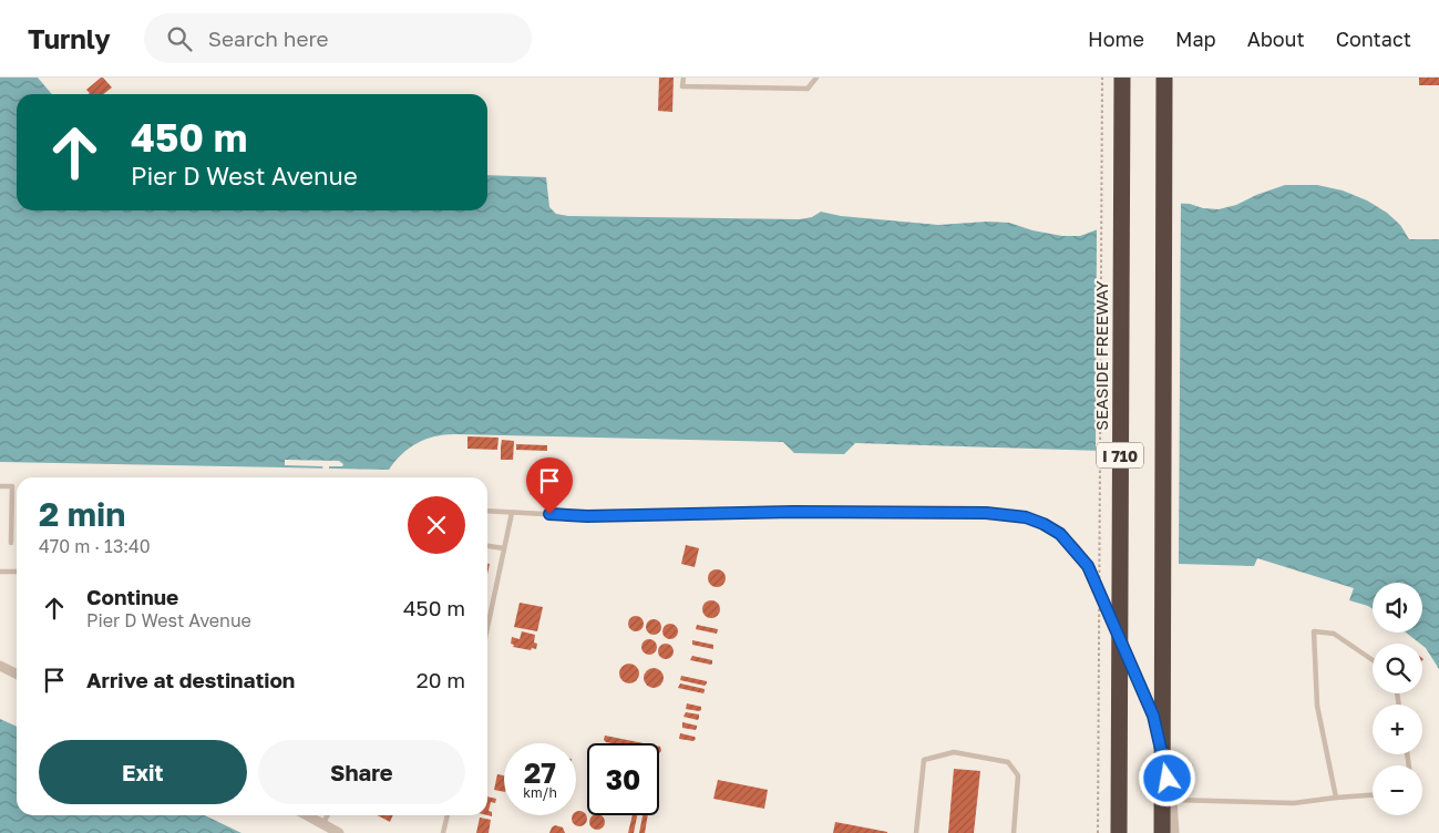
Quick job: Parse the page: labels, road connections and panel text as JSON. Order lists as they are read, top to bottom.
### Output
{
  "streets": {
    "highway": ["SEASIDE FREEWAY", "I 710"]
  },
  "page": {
    "header": "Turnly",
    "search": "Search here",
    "nav": [
      "Home",
      "Map",
      "About",
      "Contact"
    ],
    "turn": ["450 m", "Pier D West Avenue"],
    "heading": ["2 min", "470 m · 13:40"],
    "list": [
      {
        "name": "Continue",
        "note": "Pier D West Avenue",
        "value": "450 m"
      },
      {
        "name": "Arrive at destination",
        "value": "20 m"
      }
    ],
    "map_buttons": ["+", "−"],
    "buttons": ["Exit", "Share"],
    "speed": "27 km/h",
    "limit": "30"
  }
}
